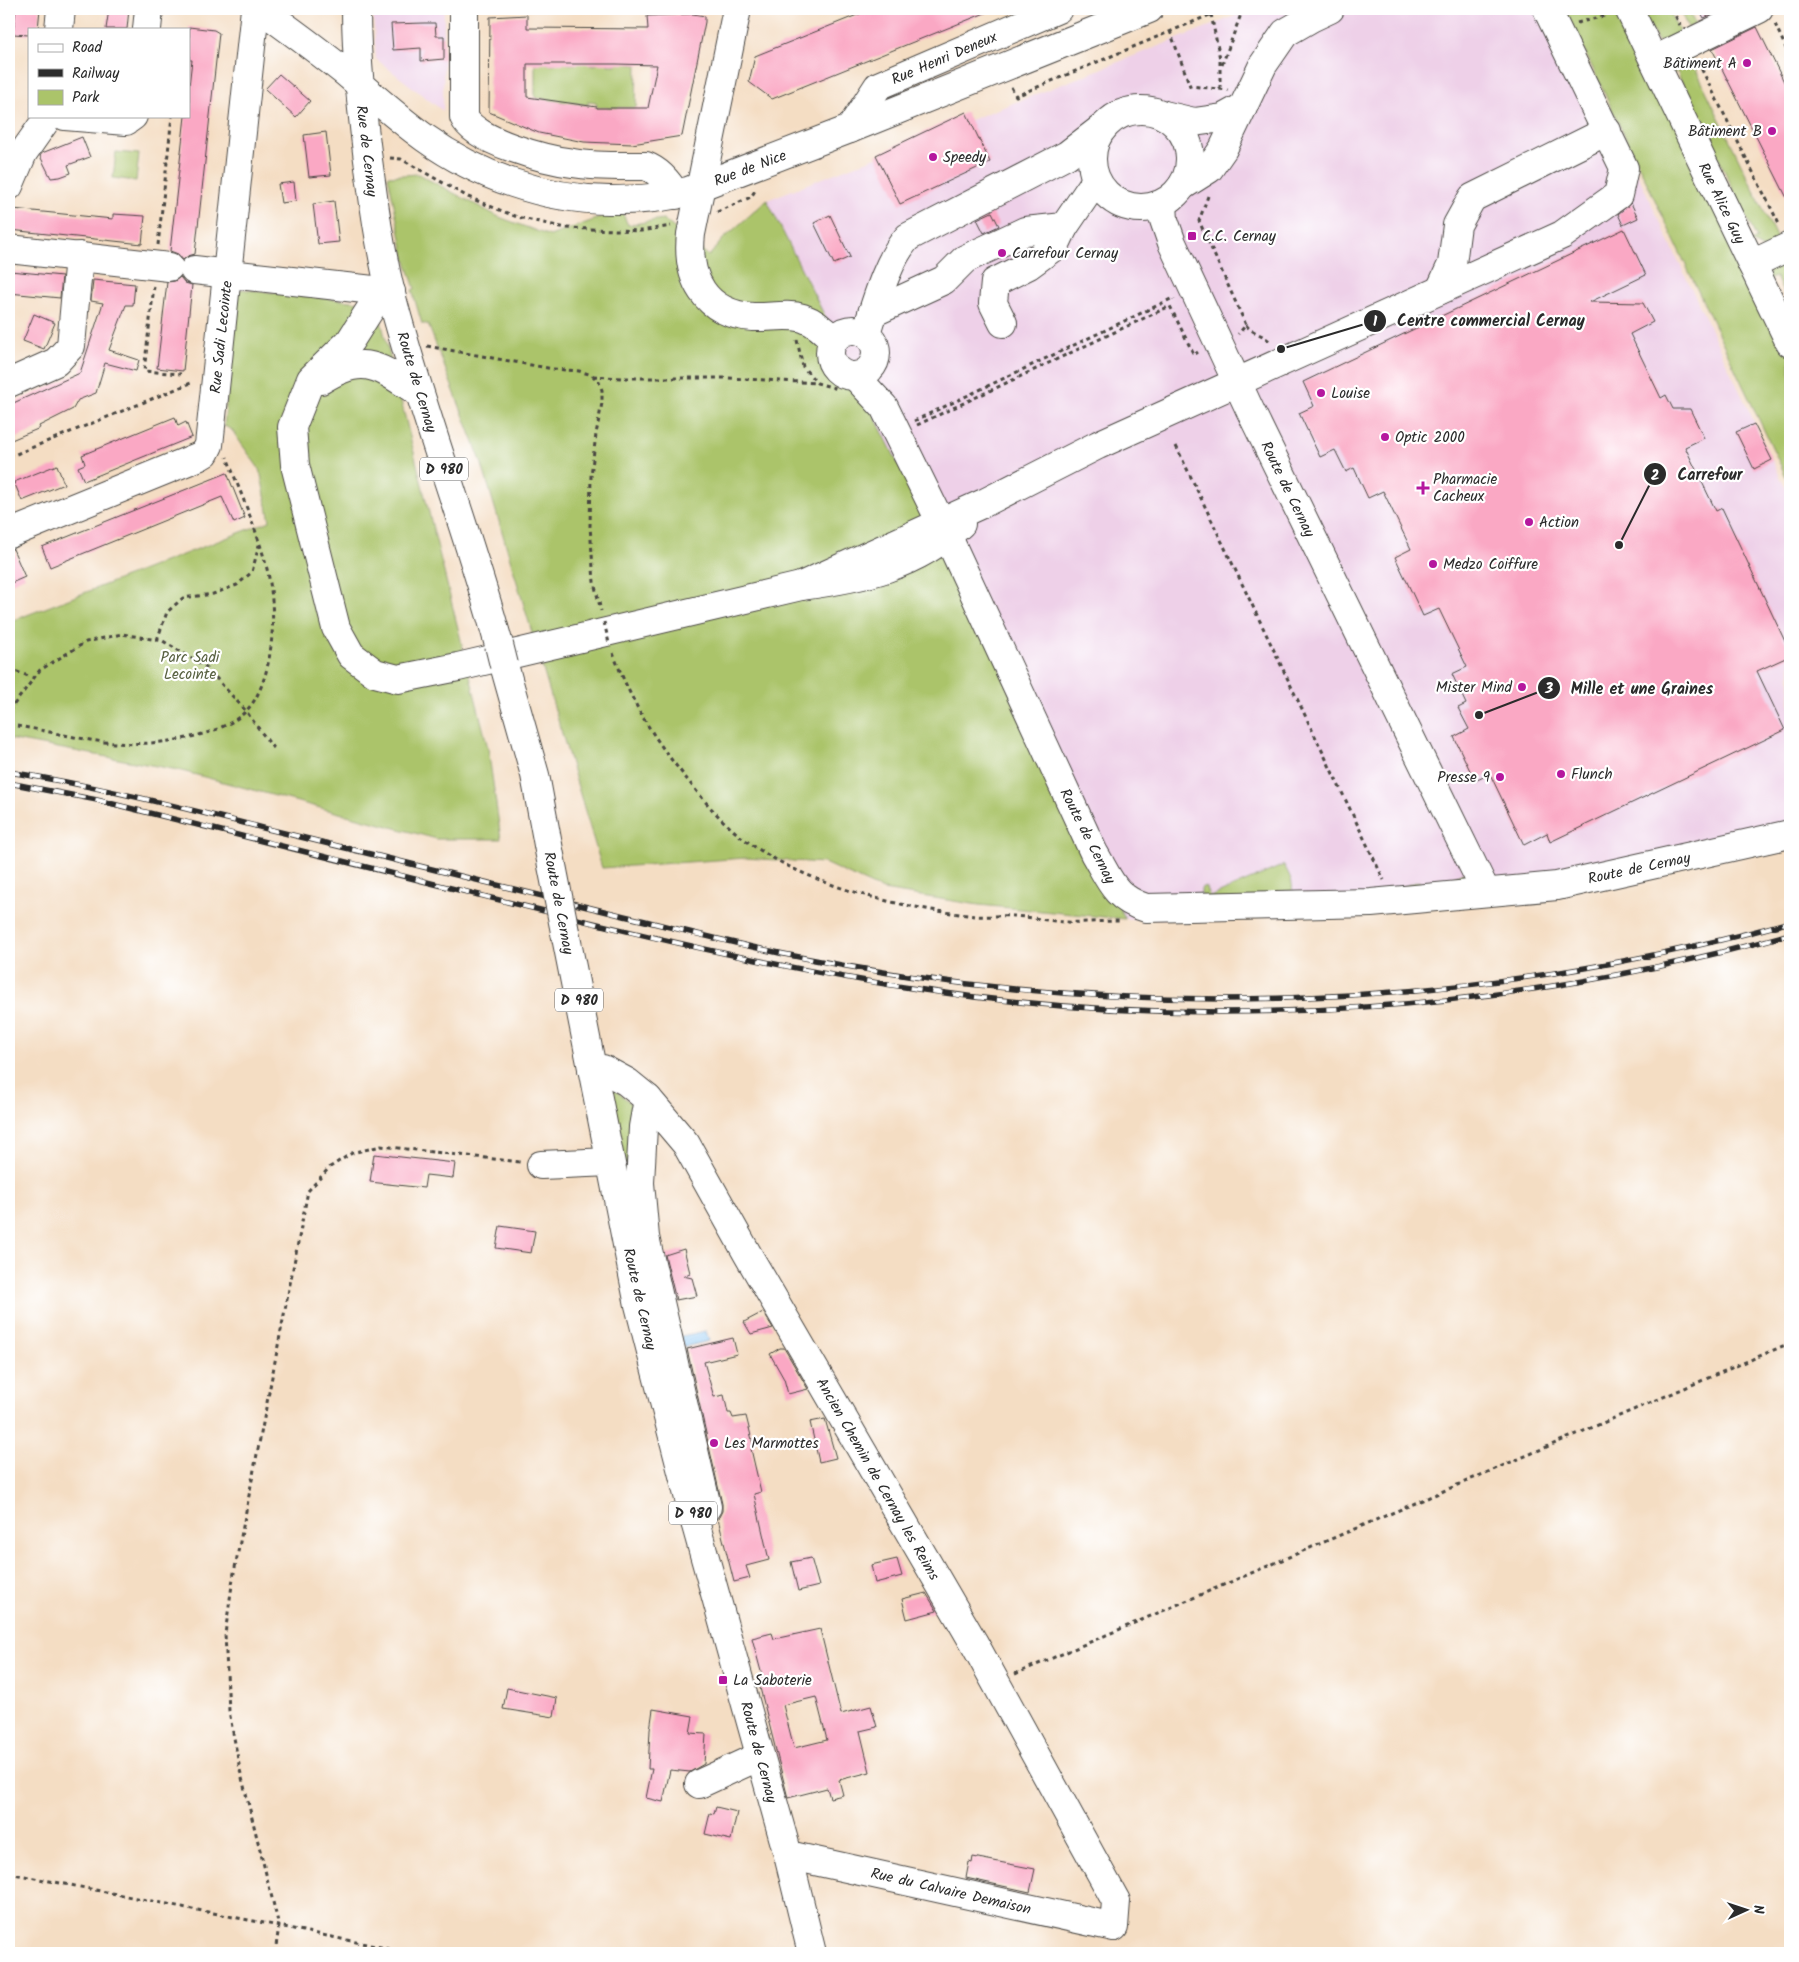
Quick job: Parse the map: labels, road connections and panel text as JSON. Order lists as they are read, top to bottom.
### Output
{
  "streets": {
    "street": [
      "Rue Henri Deneux",
      "Rue de Cernay",
      "Rue de Nice",
      "Rue Alice Guy",
      "Rue Sadi Lecointe",
      "Route de Cernay",
      "D 980",
      "Ancien Chemin de Cernay les Reims",
      "Rue du Calvaire Demaison"
    ]
  },
  "crossings": [
    ["Rue Henri Deneux", "Rue de Nice"],
    ["Rue de Cernay", "Rue de Nice"],
    ["Rue de Cernay", "Route de Cernay"],
    ["Route de Cernay", "Ancien Chemin de Cernay les Reims"],
    ["Route de Cernay", "Rue du Calvaire Demaison"],
    ["Ancien Chemin de Cernay les Reims", "Rue du Calvaire Demaison"]
  ],
  "parks": ["Parc Sadi Lecointe"],
  "places": {
    "other": [
      "Bâtiment A",
      "Bâtiment B",
      "Speedy",
      "Carrefour Cernay",
      "Centre commercial Cernay",
      "Louise",
      "Optic 2000",
      "Action",
      "Carrefour",
      "Medzo Coiffure",
      "Mister Mind",
      "Mille et une Graines",
      "Flunch",
      "Presse 9",
      "Les Marmottes"
    ],
    "transit": ["C.C. Cernay", "La Saboterie"],
    "health": ["Pharmacie Cacheux"]
  },
  "legend": ["Road", "Railway", "Park"],
  "north": "right"
}
